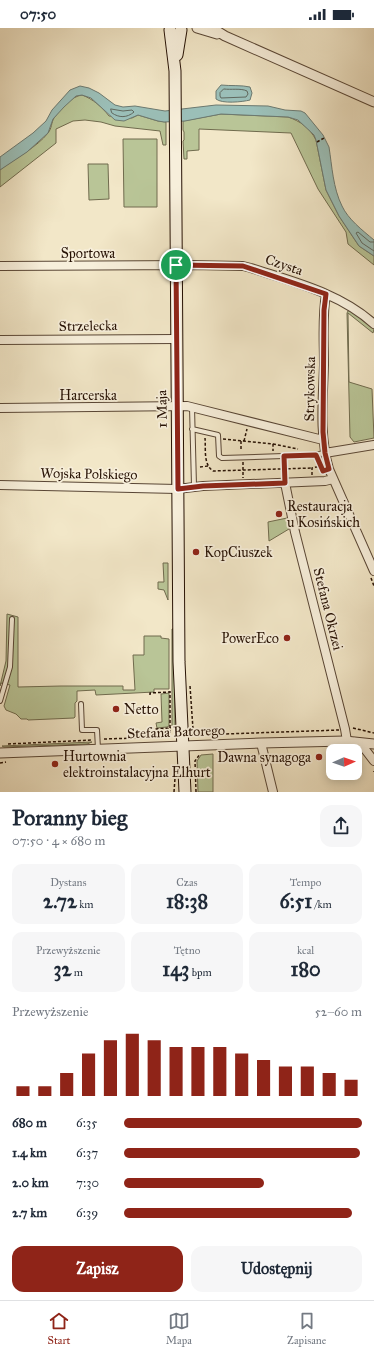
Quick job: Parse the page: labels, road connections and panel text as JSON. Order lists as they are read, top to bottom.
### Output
{
  "streets": {
    "main road": ["1 Maja"],
    "street": [
      "Sportowa",
      "Czysta",
      "Strzelecka",
      "Strykowska",
      "Harcerska",
      "Wojska Polskiego",
      "Stefana Okrzei",
      "Stefana Batorego"
    ]
  },
  "crossings": [
    ["Sportowa", "Czysta"],
    ["Sportowa", "1 Maja"],
    ["Czysta", "Strykowska"],
    ["Czysta", "1 Maja"],
    ["Strzelecka", "1 Maja"],
    ["Strykowska", "Harcerska"],
    ["Strykowska", "Wojska Polskiego"],
    ["Harcerska", "1 Maja"],
    ["1 Maja", "Wojska Polskiego"],
    ["1 Maja", "Stefana Batorego"],
    ["Wojska Polskiego", "Stefana Okrzei"],
    ["Stefana Okrzei", "Stefana Batorego"]
  ],
  "places": [
    "Restauracja u Kosińskich",
    "KopCiuszek",
    "PowerEco",
    "Netto",
    "Dawna synagoga",
    "Hurtownia elektroinstalacyjna Elhurt"
  ],
  "north": "right",
  "page": {
    "status": "07:50",
    "heading": ["Poranny bieg", "07:50 · 4 × 680 m"],
    "stats": [
      ["Dystans", "2.72 km"],
      ["Czas", "18:38"],
      ["Tempo", "6:51 /km"],
      ["Przewyższenie", "32 m"],
      ["Tętno", "143 bpm"],
      ["kcal", "180"]
    ],
    "chart": ["Przewyższenie", "52–60 m"],
    "list": [
      {
        "name": "680 m",
        "note": "6:35"
      },
      {
        "name": "1.4 km",
        "note": "6:37"
      },
      {
        "name": "2.0 km",
        "note": "7:30"
      },
      {
        "name": "2.7 km",
        "note": "6:39"
      }
    ],
    "buttons": ["Zapisz", "Udostępnij"],
    "tabs": ["Start", "Mapa", "Zapisane"]
  }
}
